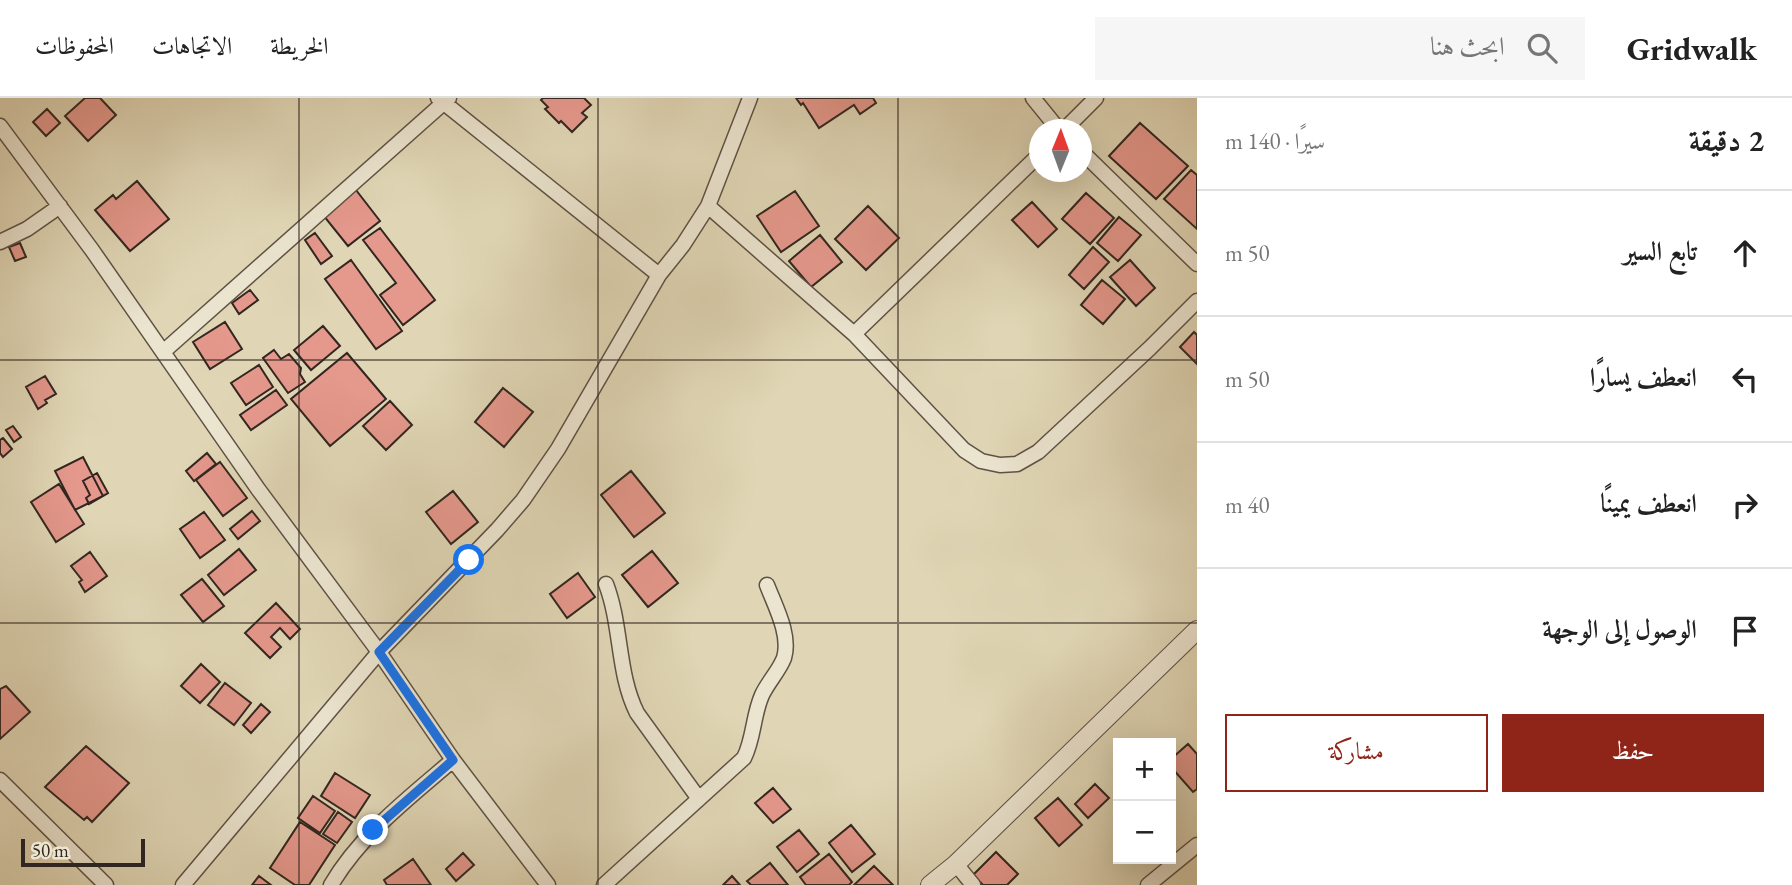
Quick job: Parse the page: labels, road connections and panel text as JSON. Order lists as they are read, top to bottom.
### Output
{
  "scale_bar": "50 m",
  "north": "top",
  "page": {
    "header": "Gridwalk",
    "search": "ابحث هنا",
    "nav": ["الخريطة", "الاتجاهات", "المحفوظات"],
    "heading": ["2 دقيقة", "سيرًا · 140 m"],
    "list": [
      ["تابع السير", "50 m"],
      ["انعطف يسارًا", "50 m"],
      ["انعطف يمينًا", "40 m"],
      "الوصول إلى الوجهة"
    ],
    "buttons": ["حفظ", "مشاركة"],
    "map_buttons": ["+", "−"],
    "scale": "50 m"
  }
}
